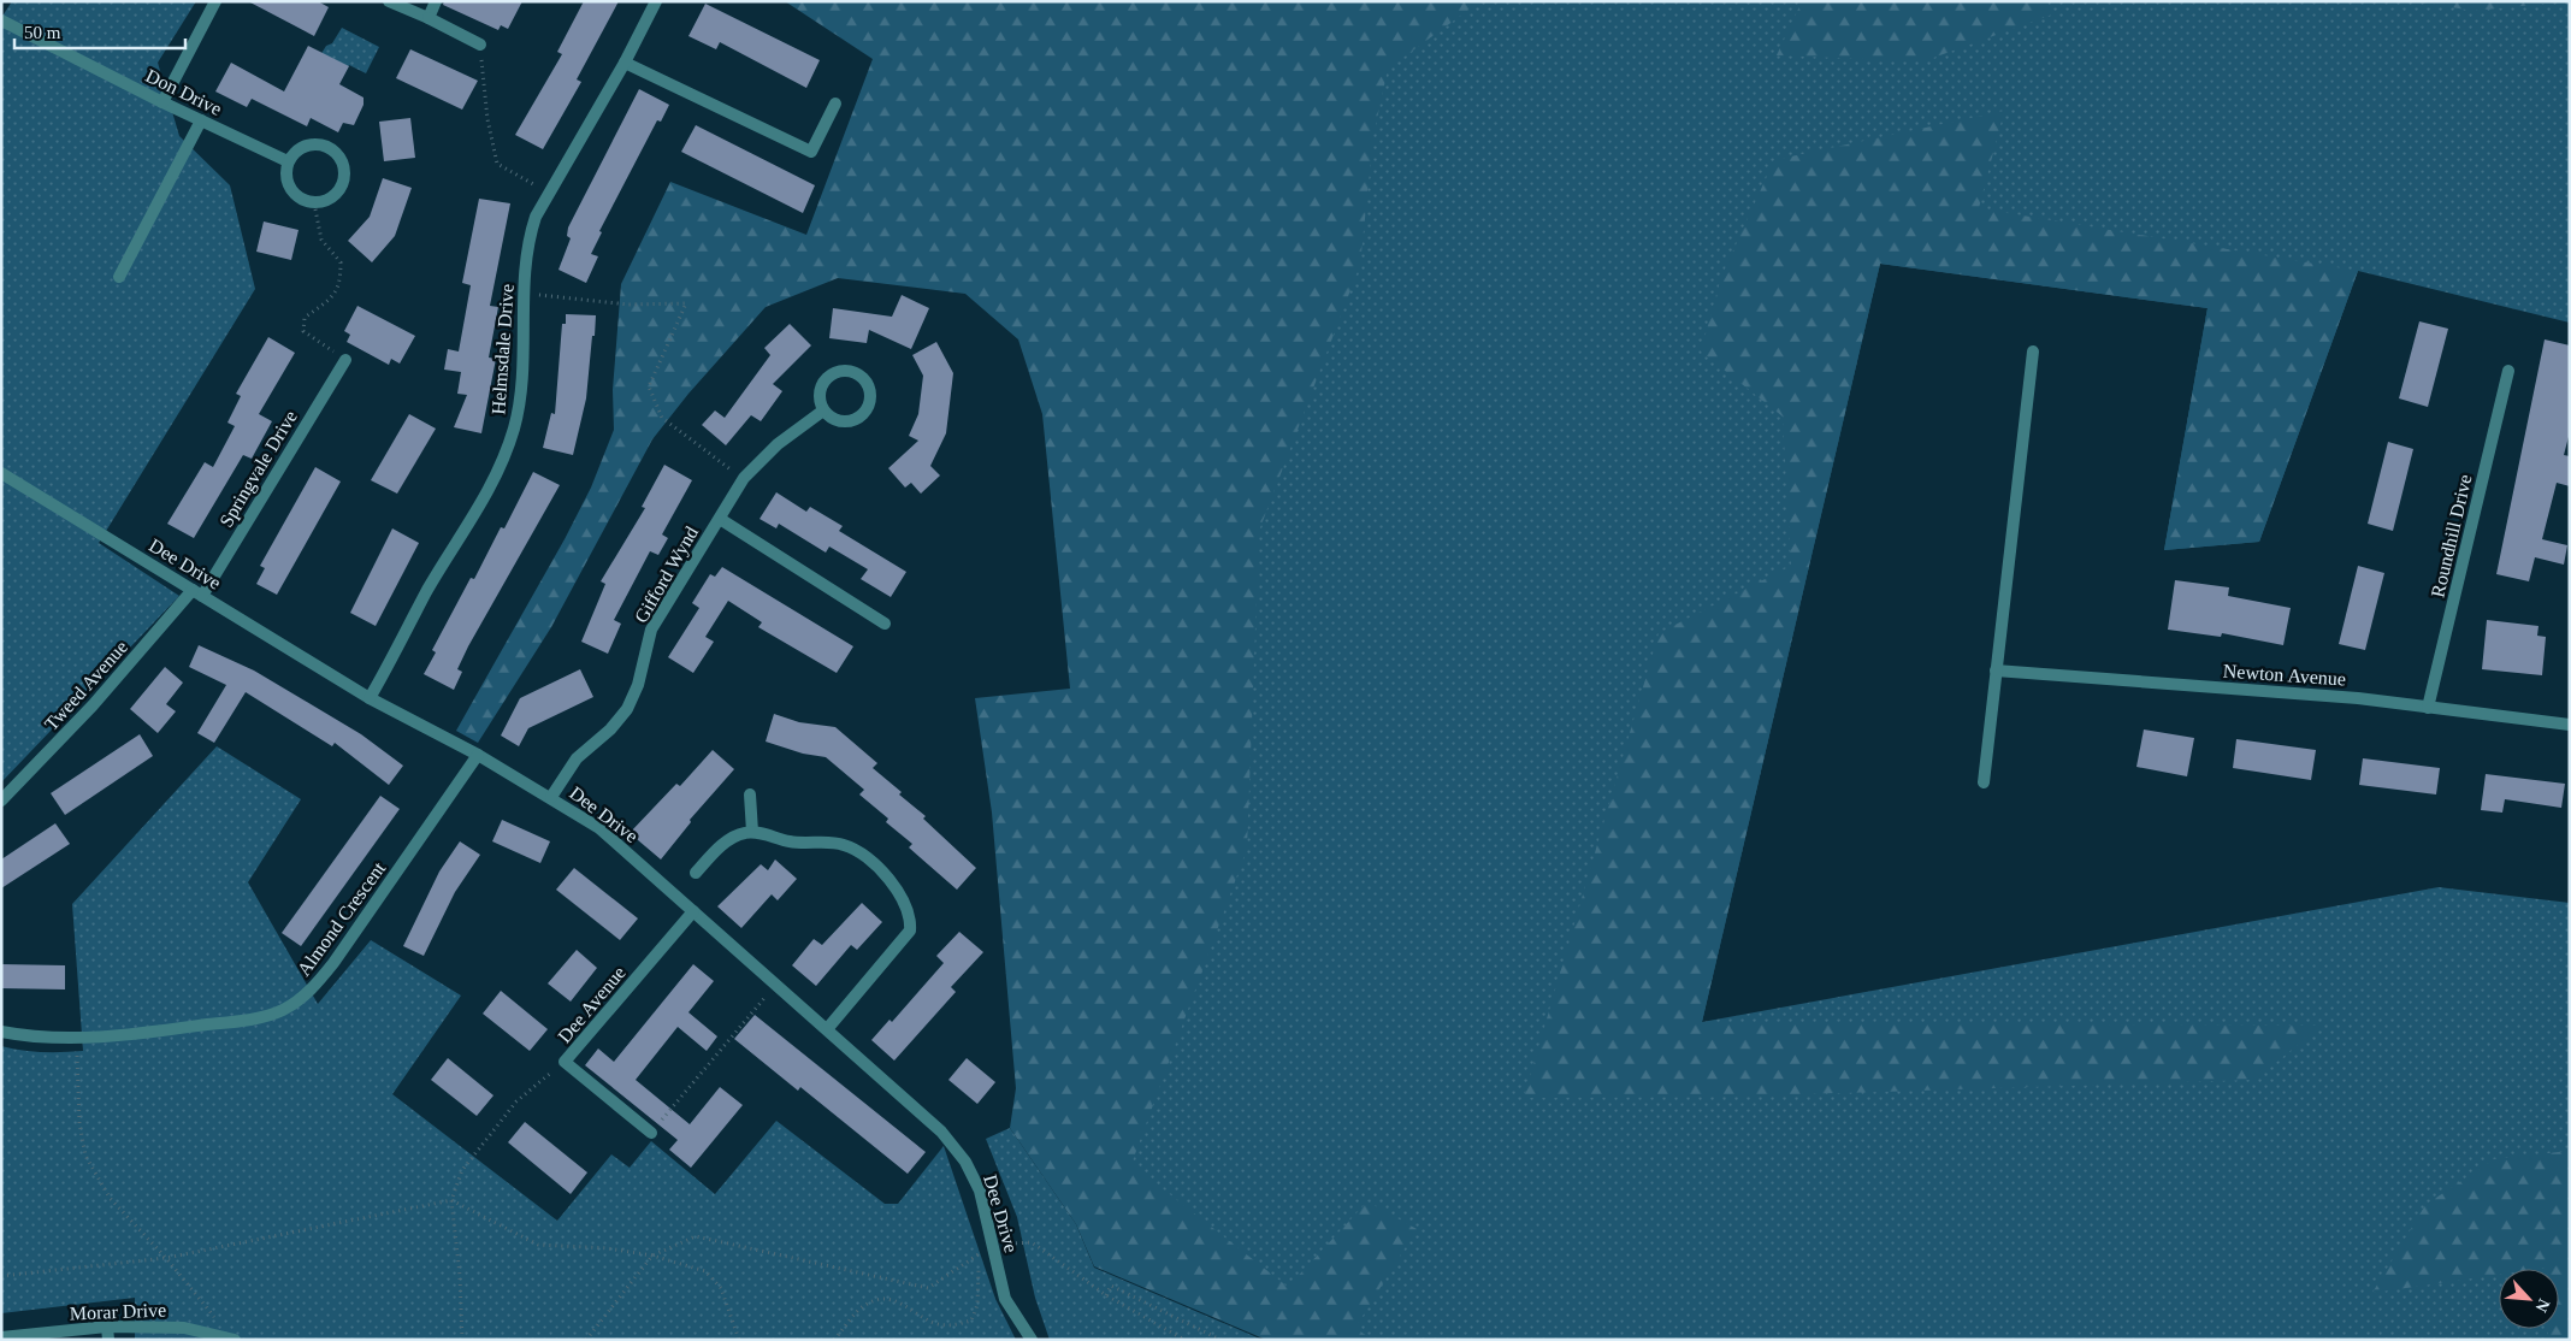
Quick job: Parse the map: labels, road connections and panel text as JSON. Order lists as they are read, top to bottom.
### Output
{
  "streets": {
    "street": [
      "Don Drive",
      "Helmsdale Drive",
      "Springvale Drive",
      "Roundhill Drive",
      "Dee Drive",
      "Gifford Wynd",
      "Newton Avenue",
      "Tweed Avenue",
      "Almond Crescent",
      "Dee Avenue",
      "Morar Drive"
    ]
  },
  "crossings": [
    ["Helmsdale Drive", "Dee Drive"],
    ["Springvale Drive", "Dee Drive"],
    ["Springvale Drive", "Tweed Avenue"],
    ["Roundhill Drive", "Newton Avenue"],
    ["Dee Drive", "Gifford Wynd"],
    ["Dee Drive", "Tweed Avenue"],
    ["Dee Drive", "Almond Crescent"],
    ["Dee Drive", "Dee Avenue"]
  ],
  "scale_bar": "50 m",
  "north": "bottom right"
}
